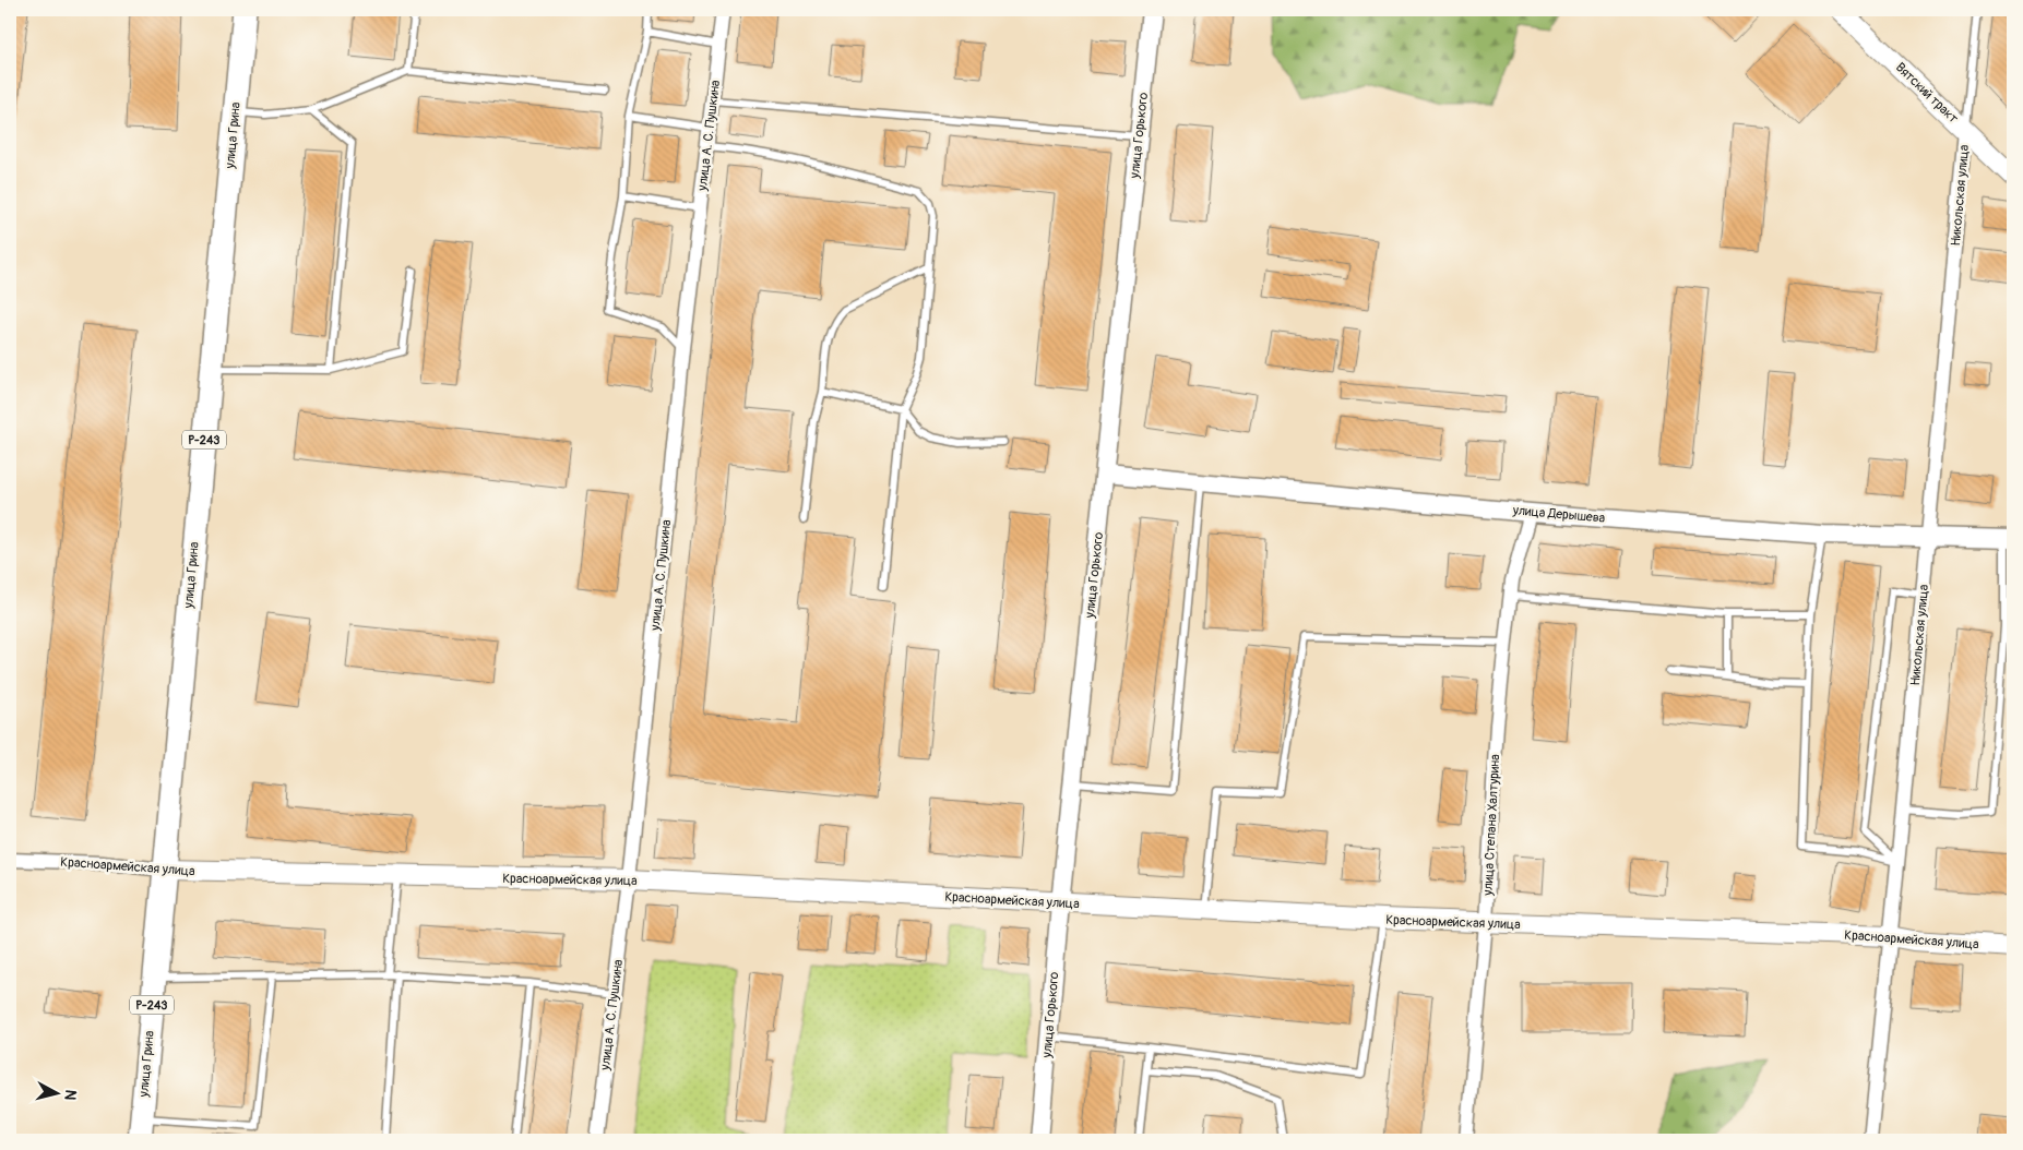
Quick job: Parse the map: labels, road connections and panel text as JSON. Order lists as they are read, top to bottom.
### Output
{
  "streets": {
    "highway": ["улица Грина", "Р-243"],
    "main road": ["Вятский тракт", "Красноармейская улица"],
    "street": [
      "улица А. С. Пушкина",
      "улица Горького",
      "Никольская улица",
      "улица Дерышева",
      "улица Степана Халтурина"
    ]
  },
  "crossings": [
    ["Вятский тракт", "Никольская улица"],
    ["улица Грина", "Красноармейская улица"],
    ["улица А. С. Пушкина", "Красноармейская улица"],
    ["улица Горького", "улица Дерышева"],
    ["улица Горького", "Красноармейская улица"],
    ["Никольская улица", "улица Дерышева"],
    ["Никольская улица", "Красноармейская улица"],
    ["улица Дерышева", "улица Степана Халтурина"],
    ["улица Степана Халтурина", "Красноармейская улица"]
  ],
  "north": "right"
}
